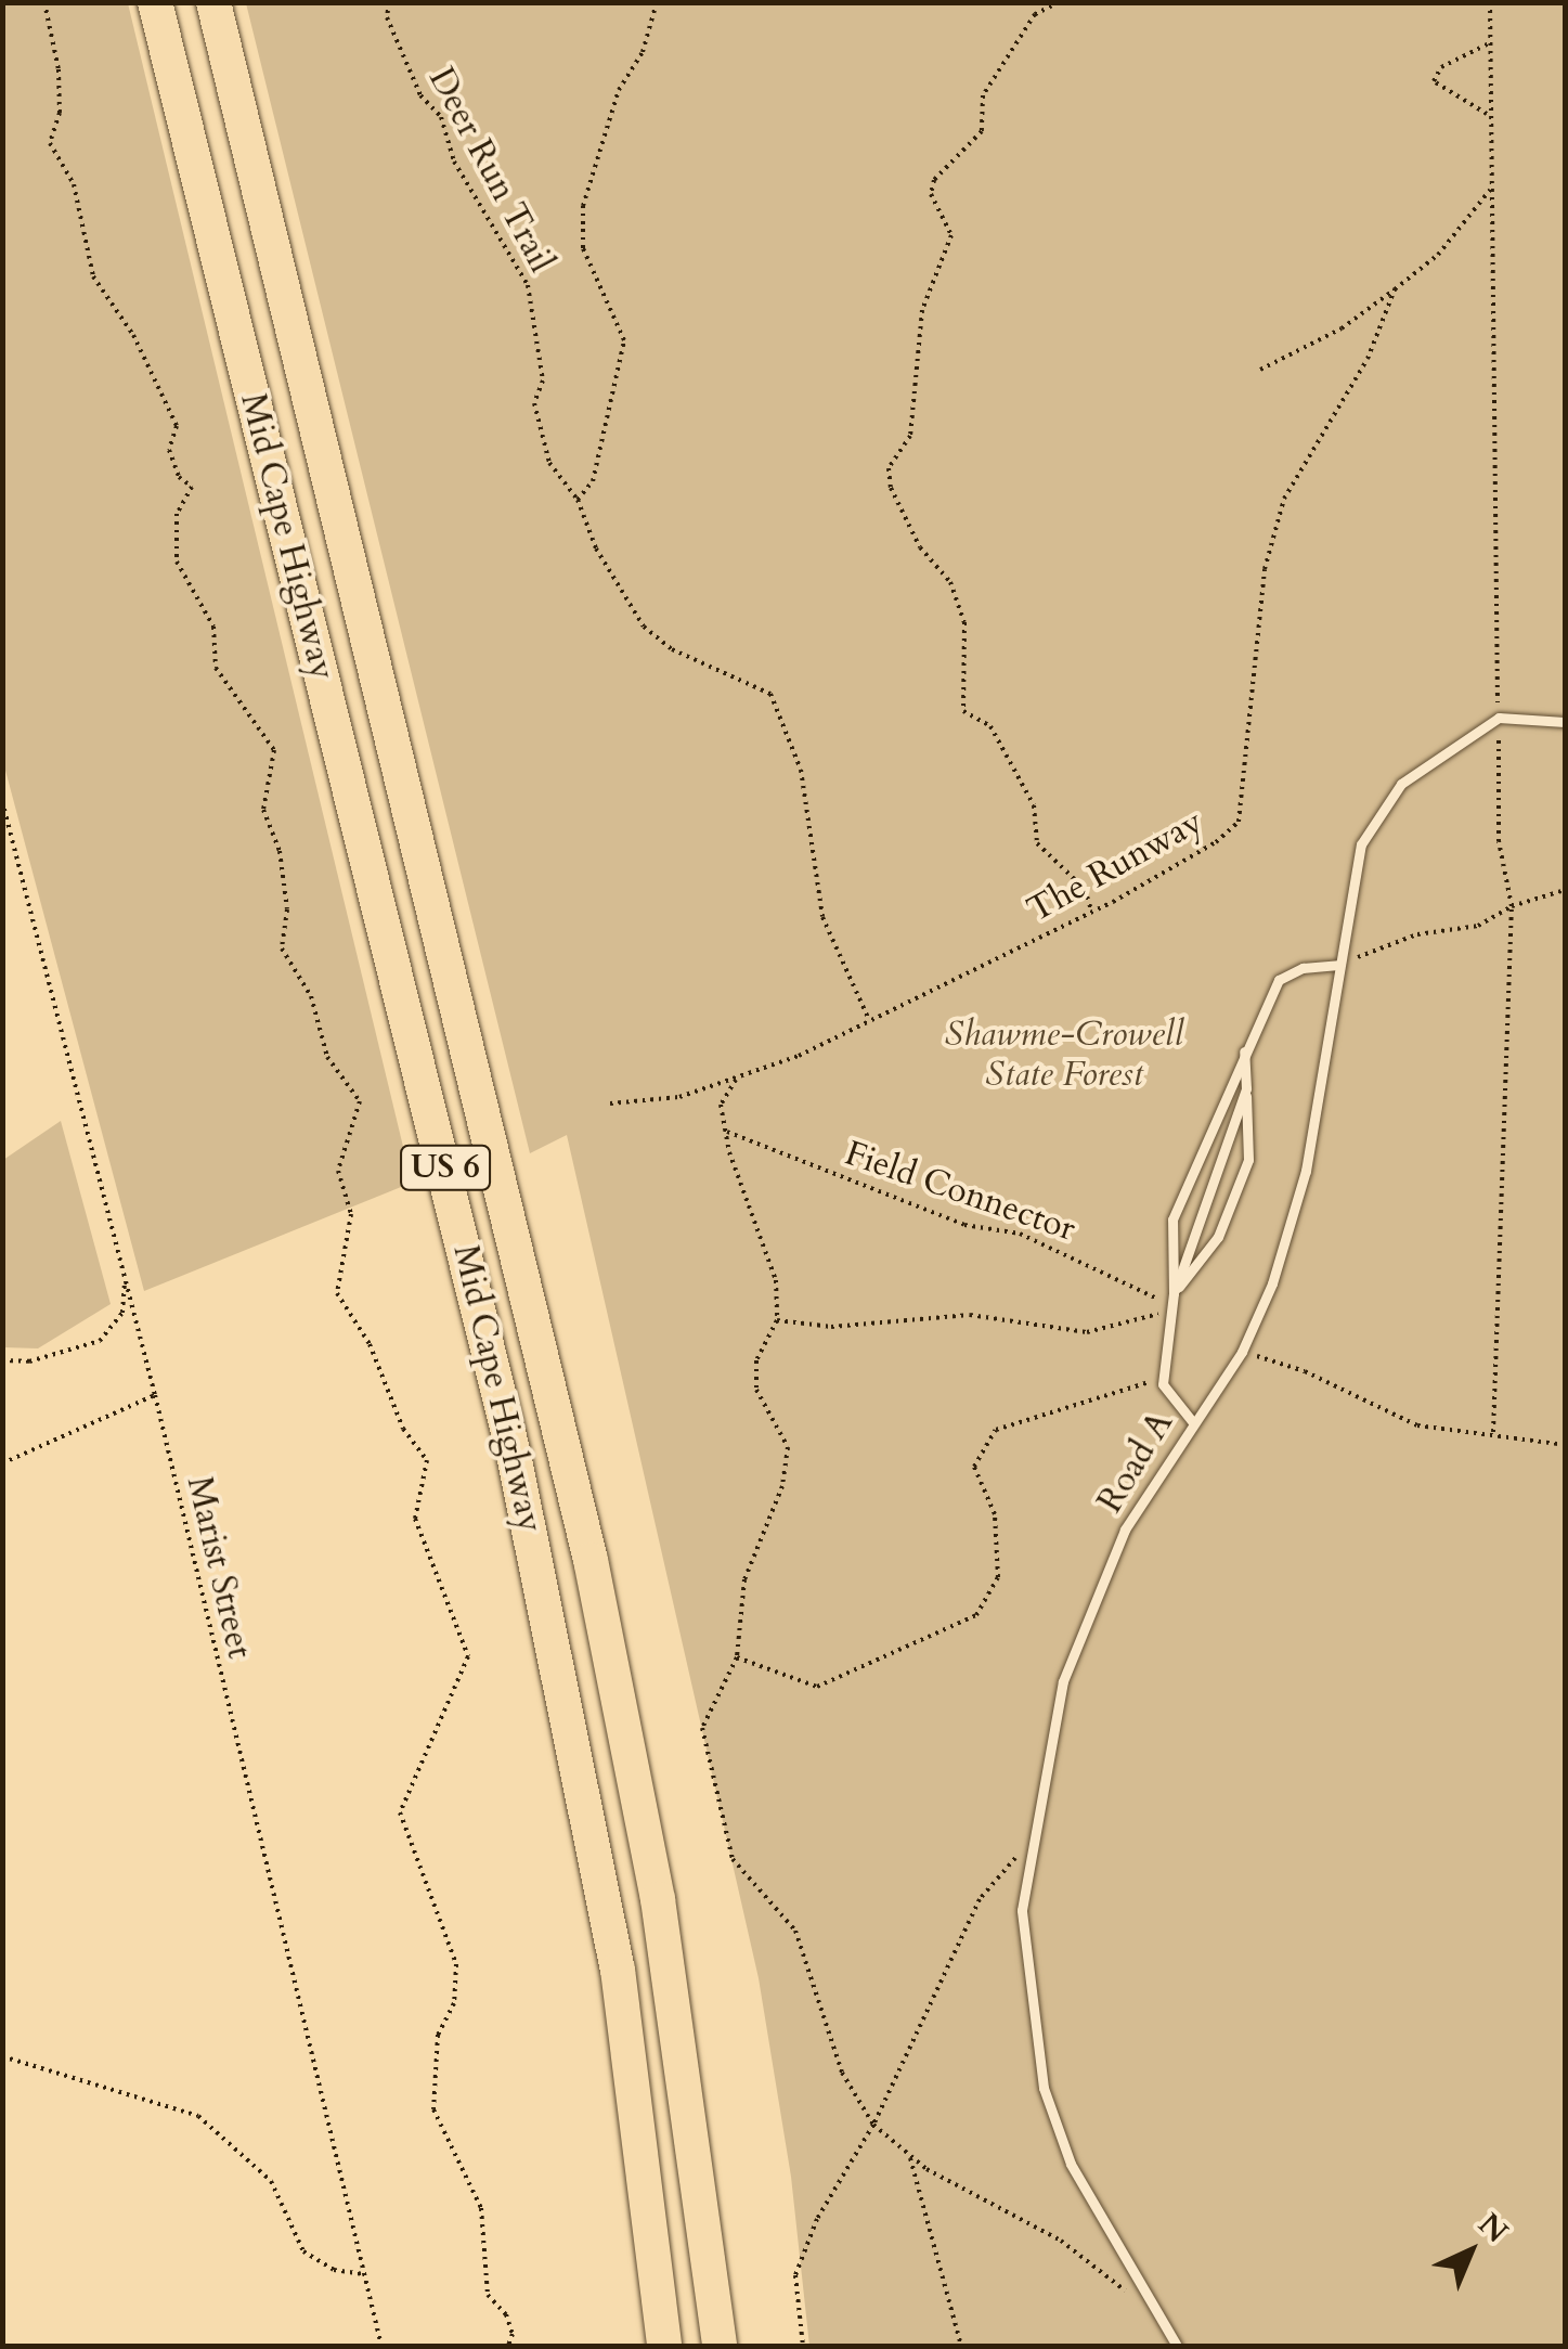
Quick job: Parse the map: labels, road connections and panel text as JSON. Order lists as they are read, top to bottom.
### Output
{
  "streets": {
    "highway": ["Mid Cape Highway", "US 6"],
    "lane": ["Road A"],
    "path": [
      "Deer Run Trail",
      "The Runway",
      "Field Connector",
      "Marist Street"
    ]
  },
  "crossings": [
    ["Deer Run Trail", "The Runway"]
  ],
  "parks": ["Shawme-Crowell State Forest"],
  "north": "top right"
}
